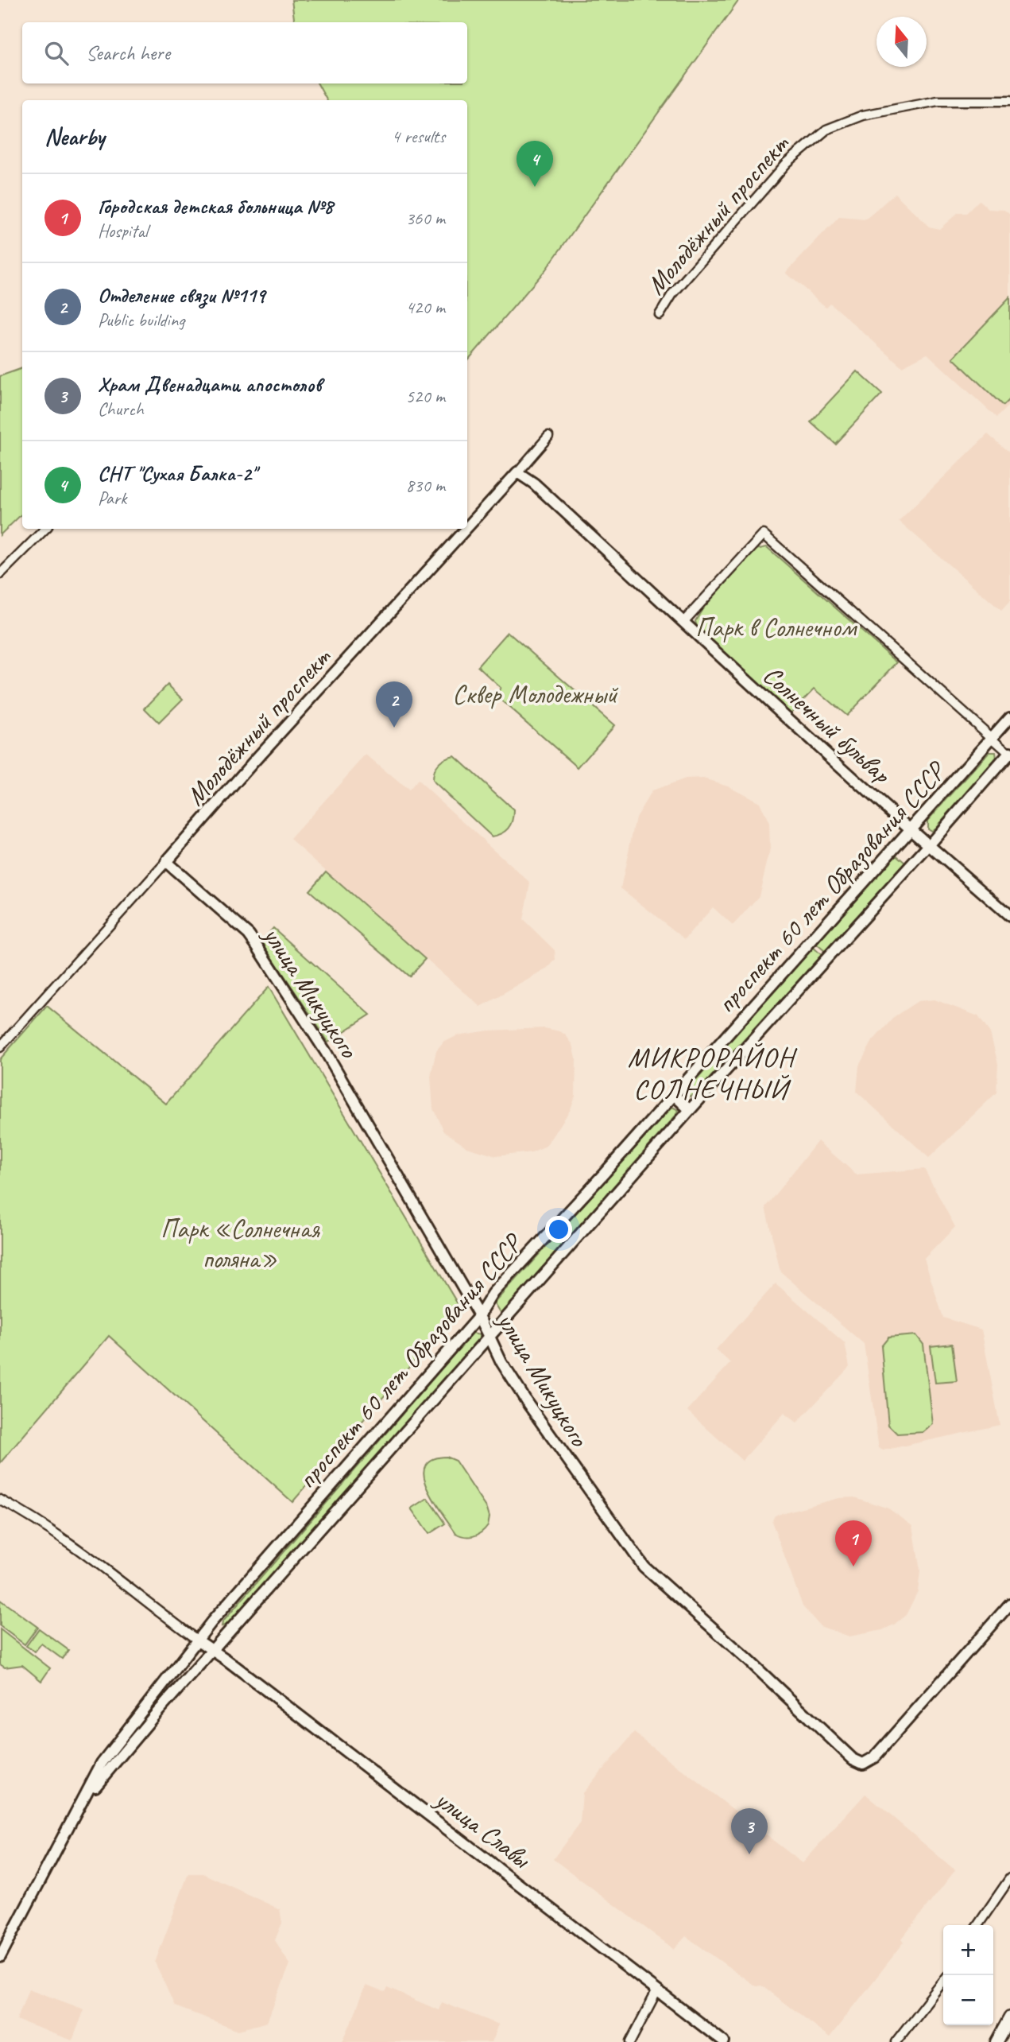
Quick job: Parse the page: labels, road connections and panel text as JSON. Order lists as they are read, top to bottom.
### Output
{
  "streets": {
    "main road": [
      "Молодёжный проспект",
      "Солнечный бульвар",
      "проспект 60 лет Образования СССР",
      "улица Микуцкого",
      "улица Славы"
    ]
  },
  "crossings": [
    ["Молодёжный проспект", "Солнечный бульвар"],
    ["Молодёжный проспект", "улица Микуцкого"],
    ["Солнечный бульвар", "проспект 60 лет Образования СССР"],
    ["проспект 60 лет Образования СССР", "улица Микуцкого"],
    ["проспект 60 лет Образования СССР", "улица Славы"]
  ],
  "districts": ["МИКРОРАЙОН СОЛНЕЧНЫЙ"],
  "parks": ["Парк в Солнечном", "Сквер Молодежный", "Парк «Солнечная поляна»"],
  "north": "top",
  "page": {
    "search": "Search here",
    "heading": ["Nearby", "4 results"],
    "pins": [
      "4",
      "2",
      "1",
      "3"
    ],
    "list": [
      {
        "mark": "1",
        "name": "Городская детская больница №8",
        "note": "Hospital",
        "value": "360 m"
      },
      {
        "mark": "2",
        "name": "Отделение связи №119",
        "note": "Public building",
        "value": "420 m"
      },
      {
        "mark": "3",
        "name": "Храм Двенадцати апостолов",
        "note": "Church",
        "value": "520 m"
      },
      {
        "mark": "4",
        "name": "СНТ \"Сухая Балка-2\"",
        "note": "Park",
        "value": "830 m"
      }
    ],
    "map_buttons": ["+", "−"]
  }
}
